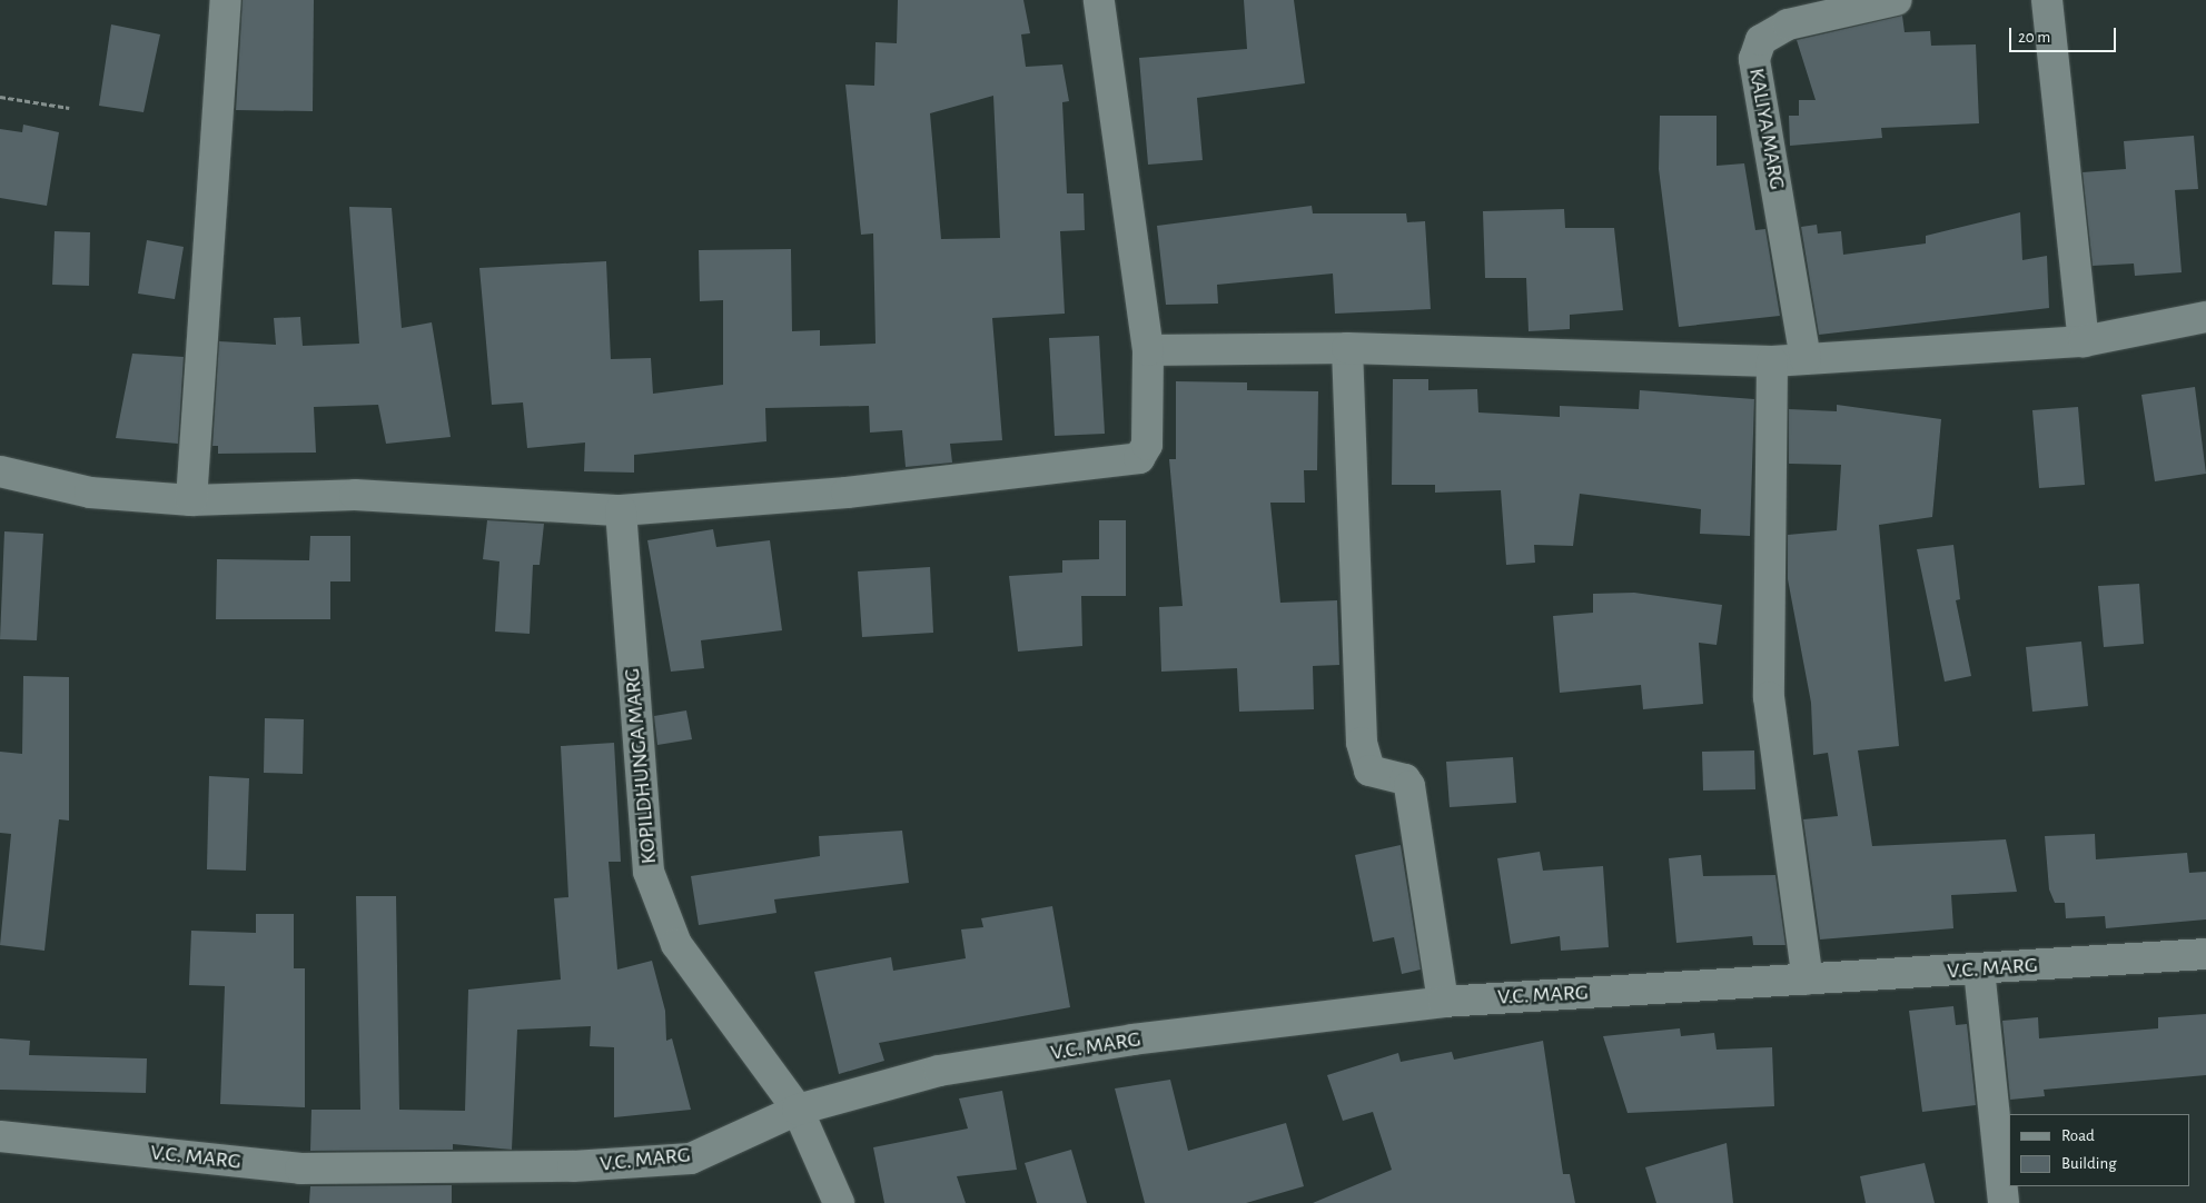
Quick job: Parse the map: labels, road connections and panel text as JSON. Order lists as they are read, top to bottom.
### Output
{
  "streets": {
    "street": ["KALIYA MARG", "KOPILDHUNGA MARG", "V.C. MARG"]
  },
  "crossings": [
    ["KOPILDHUNGA MARG", "V.C. MARG"]
  ],
  "legend": ["Road", "Building"],
  "scale_bar": "20 m"
}
